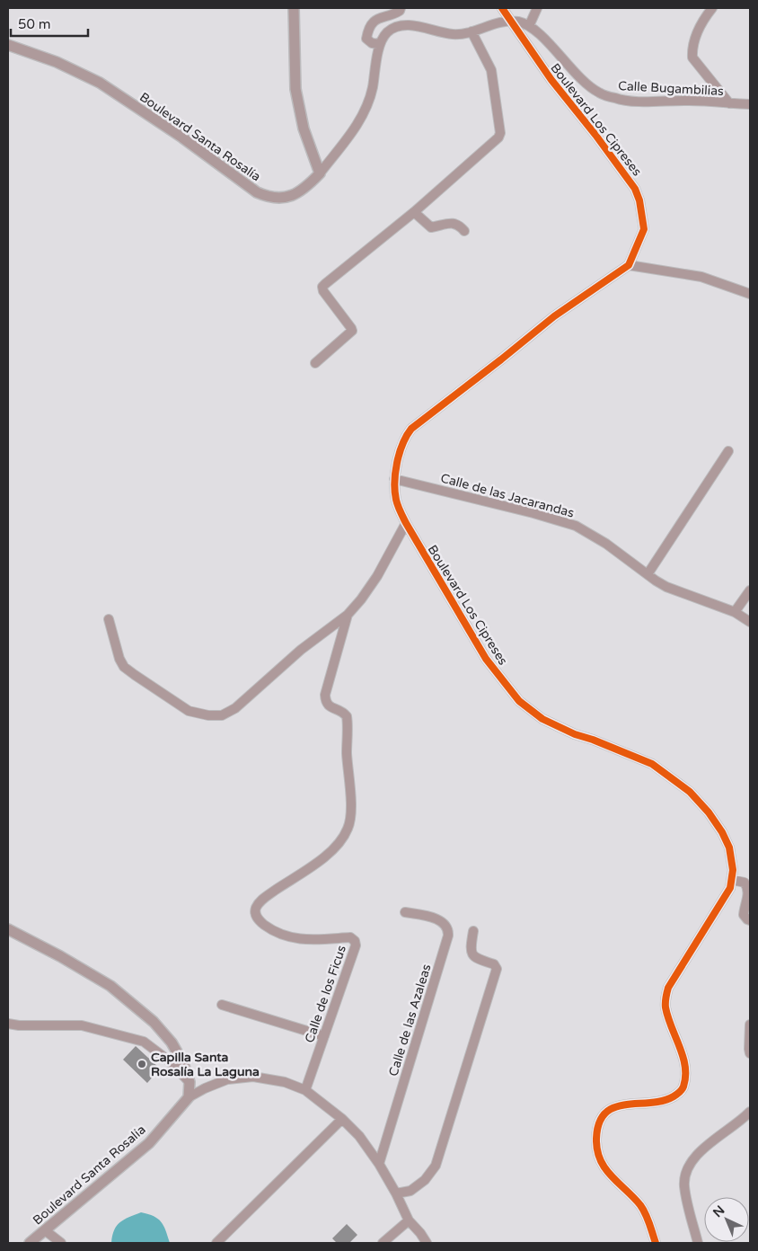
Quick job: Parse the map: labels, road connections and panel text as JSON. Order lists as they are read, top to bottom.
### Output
{
  "streets": {
    "street": [
      "Calle Bugambilias",
      "Boulevard Los Cipreses",
      "Boulevard Santa Rosalía",
      "Calle de las Jacarandas",
      "Calle de los Ficus",
      "Calle de las Azaleas"
    ]
  },
  "crossings": [
    ["Calle Bugambilias", "Boulevard Los Cipreses"],
    ["Boulevard Los Cipreses", "Calle de las Jacarandas"]
  ],
  "places": ["Capilla Santa Rosalía La Laguna"],
  "scale_bar": "50 m",
  "north": "top left"
}
